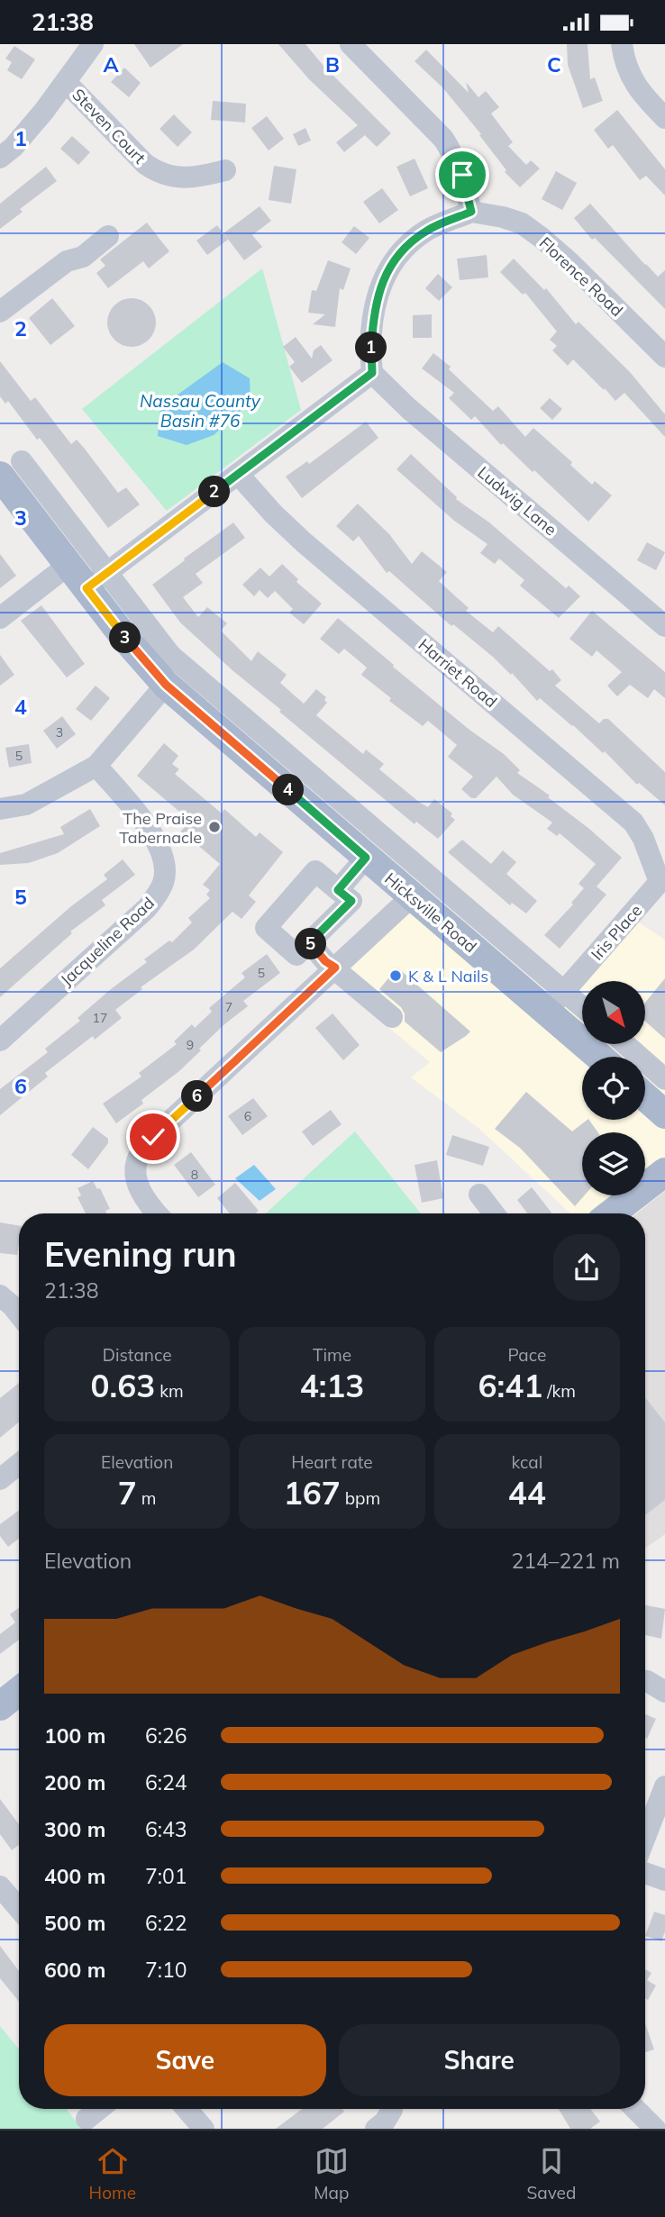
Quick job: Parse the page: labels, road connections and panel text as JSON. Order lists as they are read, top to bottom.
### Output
{
  "streets": {
    "main road": ["Hicksville Road"],
    "street": [
      "Steven Court",
      "Florence Road",
      "Ludwig Lane",
      "Harriet Road",
      "Iris Place",
      "Jacqueline Road"
    ]
  },
  "crossings": [
    ["Harriet Road", "Iris Place"],
    ["Hicksville Road", "Iris Place"]
  ],
  "water": ["Nassau County Basin #76"],
  "places": ["The Praise Tabernacle", "K & L Nails"],
  "house_numbers": [
    "3",
    "5",
    "5",
    "7",
    "17",
    "9",
    "6",
    "8"
  ],
  "north": "bottom right",
  "page": {
    "status": "21:38",
    "pins": [
      "1",
      "2",
      "3",
      "4",
      "5",
      "6"
    ],
    "heading": ["Evening run", "21:38"],
    "stats": [
      ["Distance", "0.63 km"],
      ["Time", "4:13"],
      ["Pace", "6:41 /km"],
      ["Elevation", "7 m"],
      ["Heart rate", "167 bpm"],
      ["kcal", "44"]
    ],
    "chart": ["Elevation", "214–221 m"],
    "list": [
      {
        "name": "100 m",
        "note": "6:26"
      },
      {
        "name": "200 m",
        "note": "6:24"
      },
      {
        "name": "300 m",
        "note": "6:43"
      },
      {
        "name": "400 m",
        "note": "7:01"
      },
      {
        "name": "500 m",
        "note": "6:22"
      },
      {
        "name": "600 m",
        "note": "7:10"
      }
    ],
    "buttons": ["Save", "Share"],
    "tabs": ["Home", "Map", "Saved"]
  },
  "grid": {
    "columns": ["A", "B", "C"],
    "rows": [
      "1",
      "2",
      "3",
      "4",
      "5",
      "6"
    ]
  }
}
